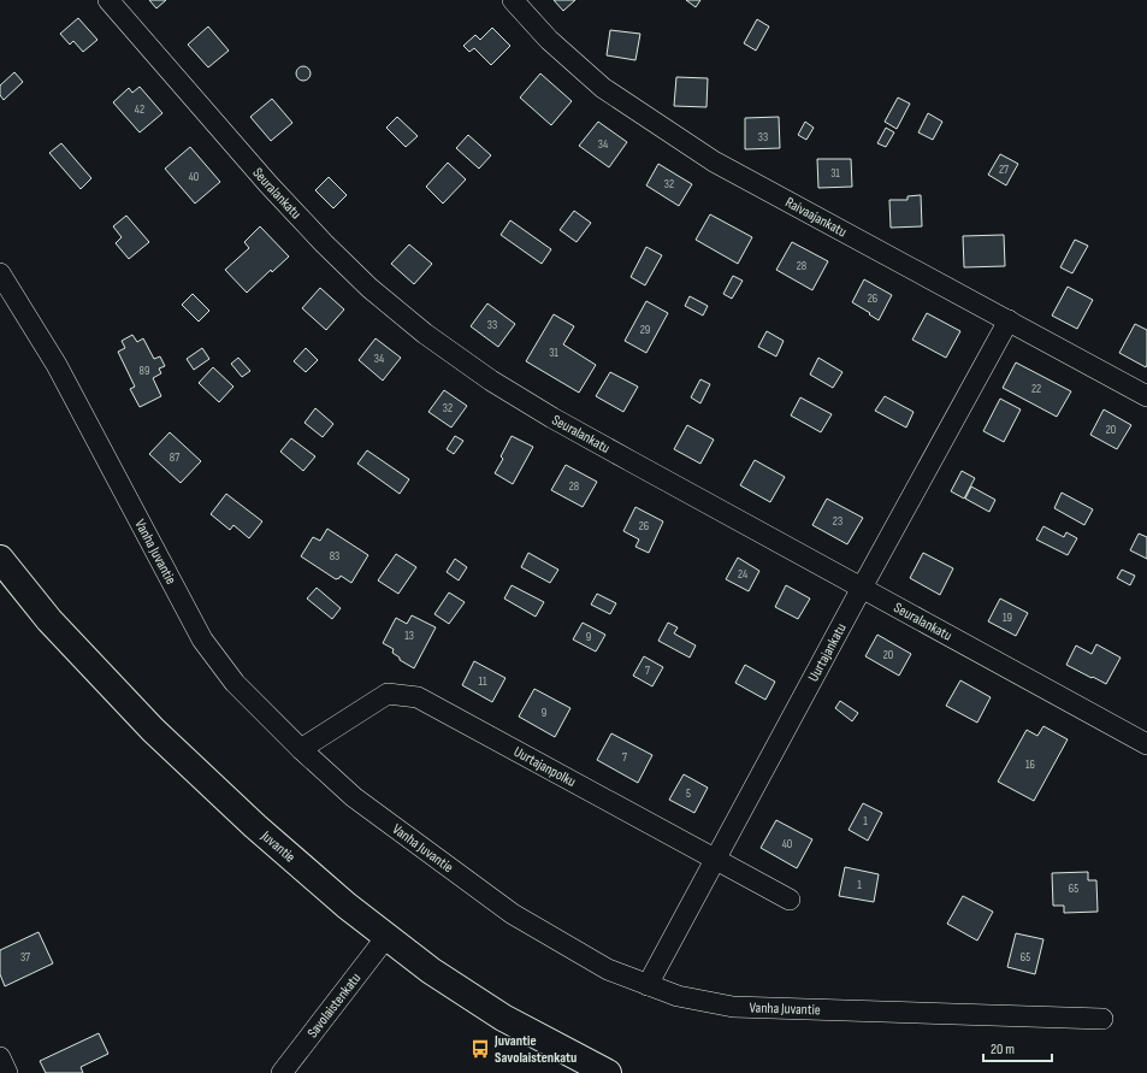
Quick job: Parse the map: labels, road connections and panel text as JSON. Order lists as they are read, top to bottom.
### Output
{
  "streets": {
    "main road": ["Juvantie"],
    "street": [
      "Seuralankatu",
      "Raivaajankatu",
      "Vanha Juvantie",
      "Uurtajankatu",
      "Uurtajanpolku",
      "Savolaistenkatu"
    ]
  },
  "crossings": [
    ["Seuralankatu", "Uurtajankatu"],
    ["Raivaajankatu", "Uurtajankatu"],
    ["Vanha Juvantie", "Uurtajankatu"],
    ["Vanha Juvantie", "Uurtajanpolku"],
    ["Uurtajankatu", "Uurtajanpolku"],
    ["Juvantie", "Savolaistenkatu"]
  ],
  "places": {
    "bus stop": ["Juvantie Savolaistenkatu"]
  },
  "house_numbers": [
    "42",
    "33",
    "34",
    "27",
    "31",
    "40",
    "32",
    "28",
    "26",
    "33",
    "29",
    "31",
    "34",
    "89",
    "22",
    "32",
    "20",
    "87",
    "28",
    "23",
    "26",
    "83",
    "24",
    "19",
    "13",
    "9",
    "20",
    "7",
    "11",
    "9",
    "7",
    "16",
    "5",
    "1",
    "40",
    "1",
    "65",
    "37",
    "65"
  ],
  "scale_bar": "20 m"
}
